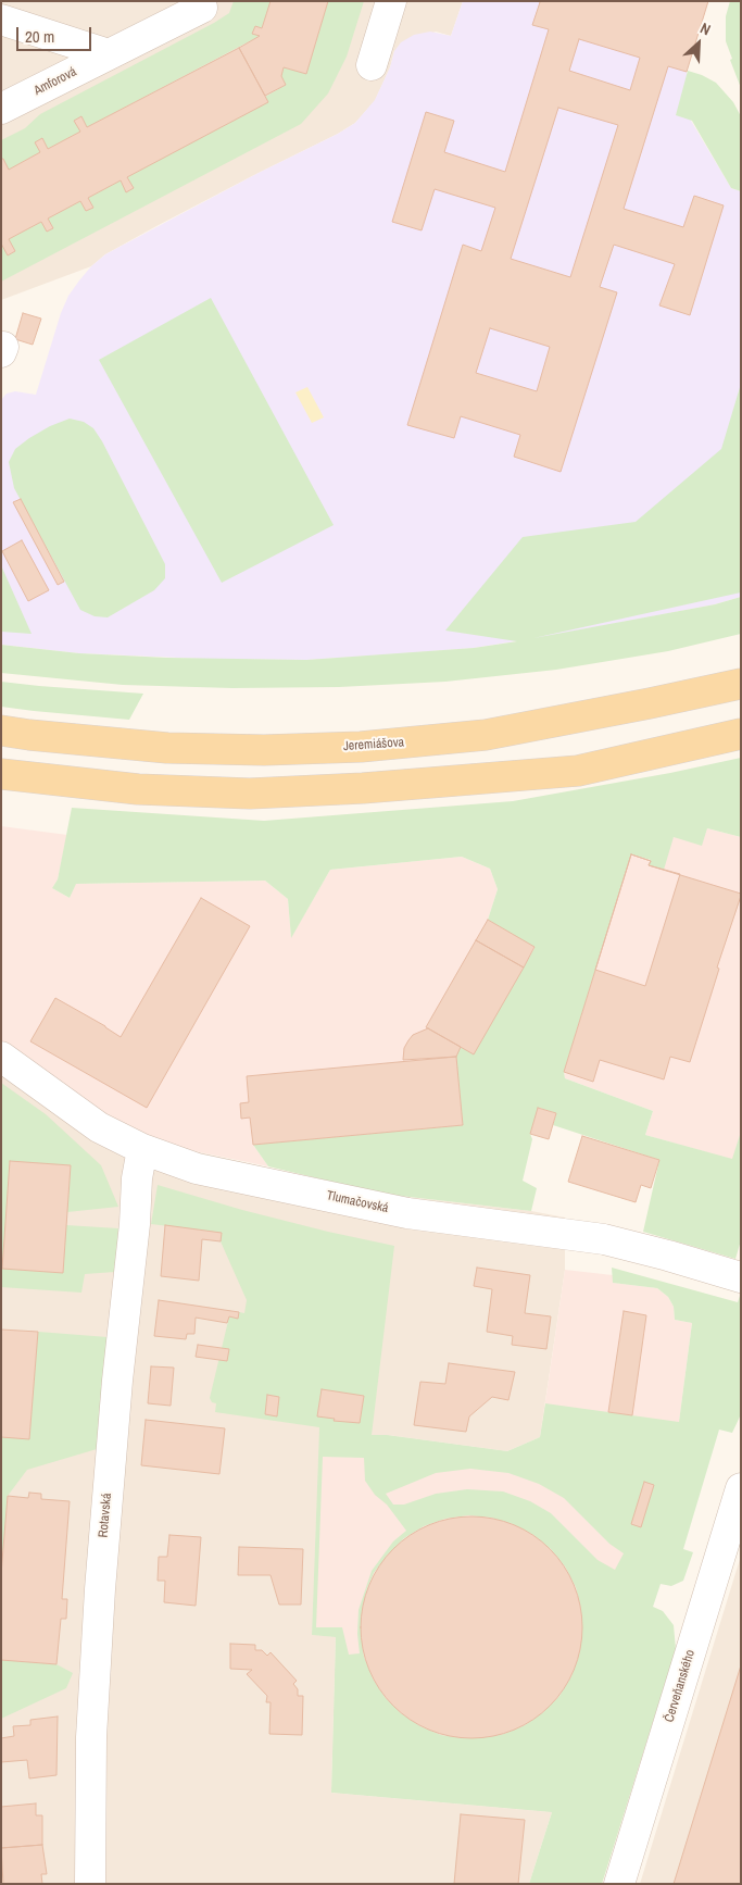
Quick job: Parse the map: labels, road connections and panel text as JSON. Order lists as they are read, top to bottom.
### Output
{
  "streets": {
    "main road": ["Jeremiášova"],
    "street": [
      "Amforová",
      "Tlumačovská",
      "Rotavská",
      "Červeňanského"
    ]
  },
  "crossings": [
    ["Tlumačovská", "Rotavská"]
  ],
  "scale_bar": "20 m",
  "north": "top right"
}
